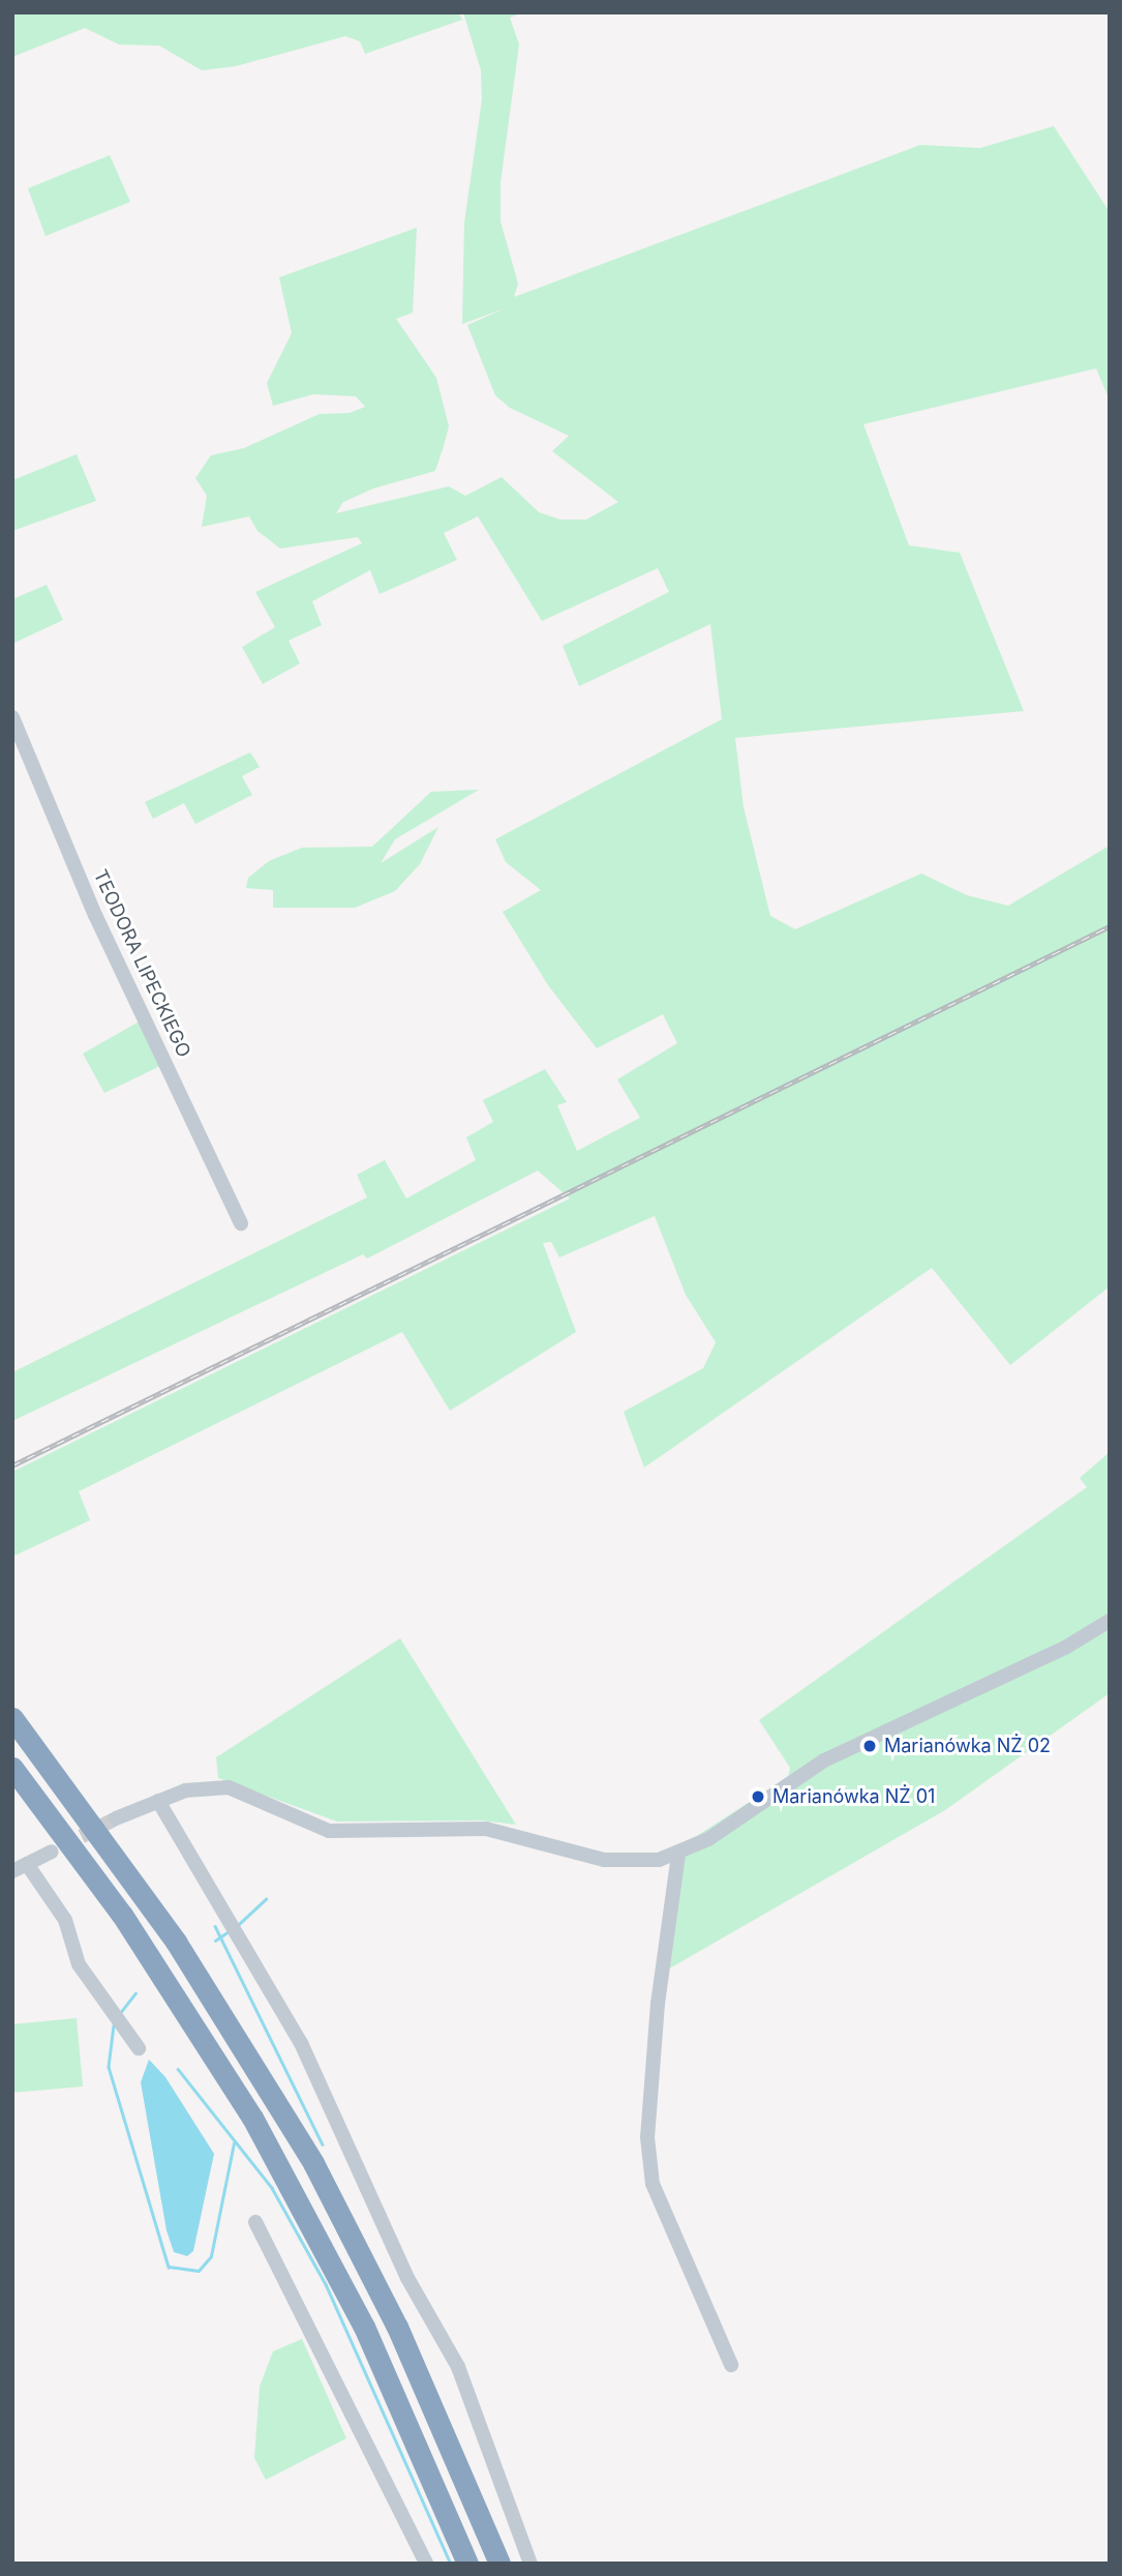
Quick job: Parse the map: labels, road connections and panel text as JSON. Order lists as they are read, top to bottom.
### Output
{
  "streets": {
    "street": ["TEODORA LIPECKIEGO"]
  },
  "places": ["Marianówka NŻ 02", "Marianówka NŻ 01"]
}
